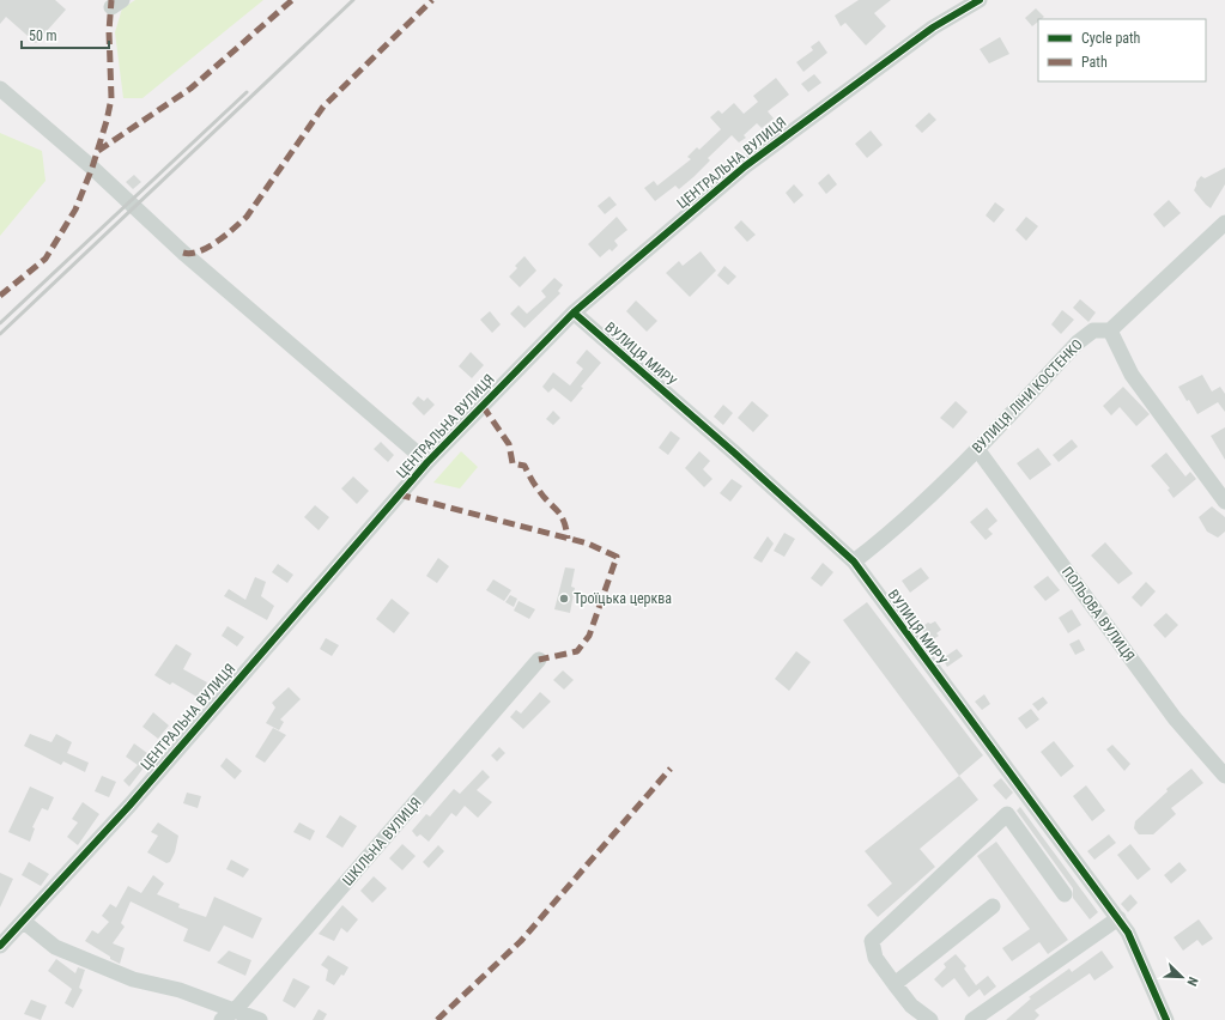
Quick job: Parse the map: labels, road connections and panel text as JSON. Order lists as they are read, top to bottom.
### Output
{
  "streets": {
    "street": [
      "ЦЕНТРАЛЬНА ВУЛИЦЯ",
      "ВУЛИЦЯ МИРУ",
      "ВУЛИЦЯ ЛІНИ КОСТЕНКО",
      "ПОЛЬОВА ВУЛИЦЯ",
      "ШКІЛЬНА ВУЛИЦЯ"
    ]
  },
  "crossings": [
    ["ЦЕНТРАЛЬНА ВУЛИЦЯ", "ВУЛИЦЯ МИРУ"],
    ["ВУЛИЦЯ МИРУ", "ВУЛИЦЯ ЛІНИ КОСТЕНКО"],
    ["ВУЛИЦЯ ЛІНИ КОСТЕНКО", "ПОЛЬОВА ВУЛИЦЯ"]
  ],
  "places": ["Троїцька церква"],
  "legend": ["Cycle path", "Path"],
  "scale_bar": "50 m",
  "north": "bottom right"
}
